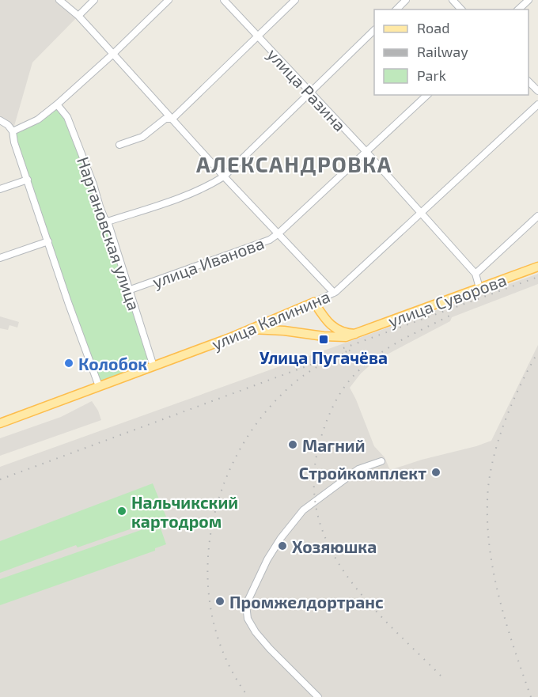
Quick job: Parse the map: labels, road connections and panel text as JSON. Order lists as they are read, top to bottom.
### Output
{
  "streets": {
    "main road": ["улица Суворова", "улица Калинина"],
    "street": ["улица Разина", "Нартановская улица", "улица Иванова"]
  },
  "crossings": [
    ["улица Разина", "улица Иванова"],
    ["улица Разина", "улица Калинина"],
    ["Нартановская улица", "улица Иванова"],
    ["Нартановская улица", "улица Калинина"],
    ["улица Суворова", "улица Калинина"]
  ],
  "districts": ["АЛЕКСАНДРОВКА"],
  "places": {
    "transit": ["Улица Пугачёва"],
    "other": [
      "Колобок",
      "Магний",
      "Стройкомплект",
      "Нальчикский картодром",
      "Хозяюшка",
      "Промжелдортранс"
    ]
  },
  "legend": ["Road", "Railway", "Park"]
}
